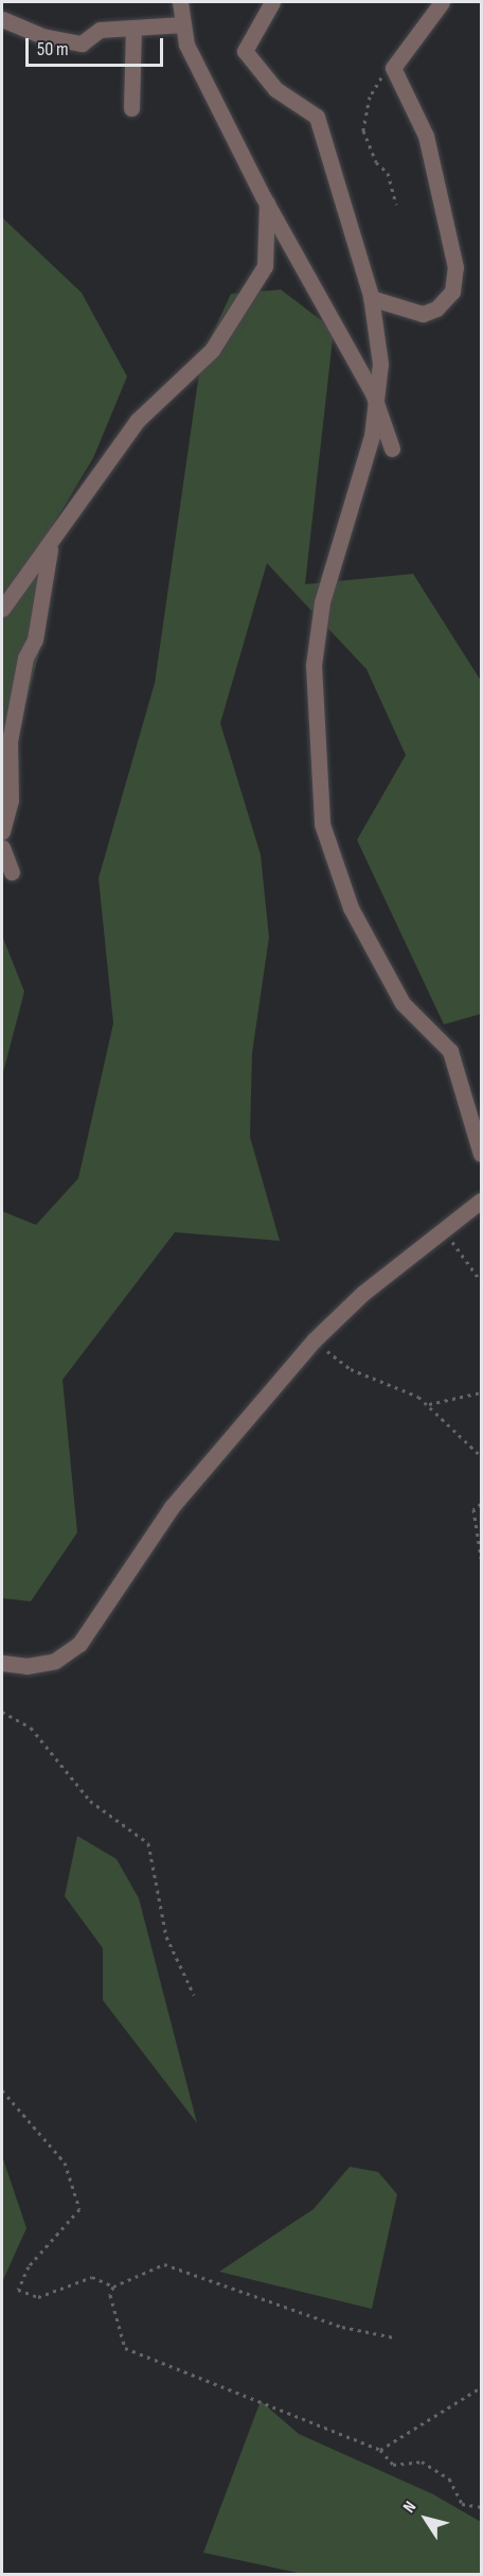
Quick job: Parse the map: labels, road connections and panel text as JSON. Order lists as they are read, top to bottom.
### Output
{
  "scale_bar": "50 m",
  "north": "top left"
}
